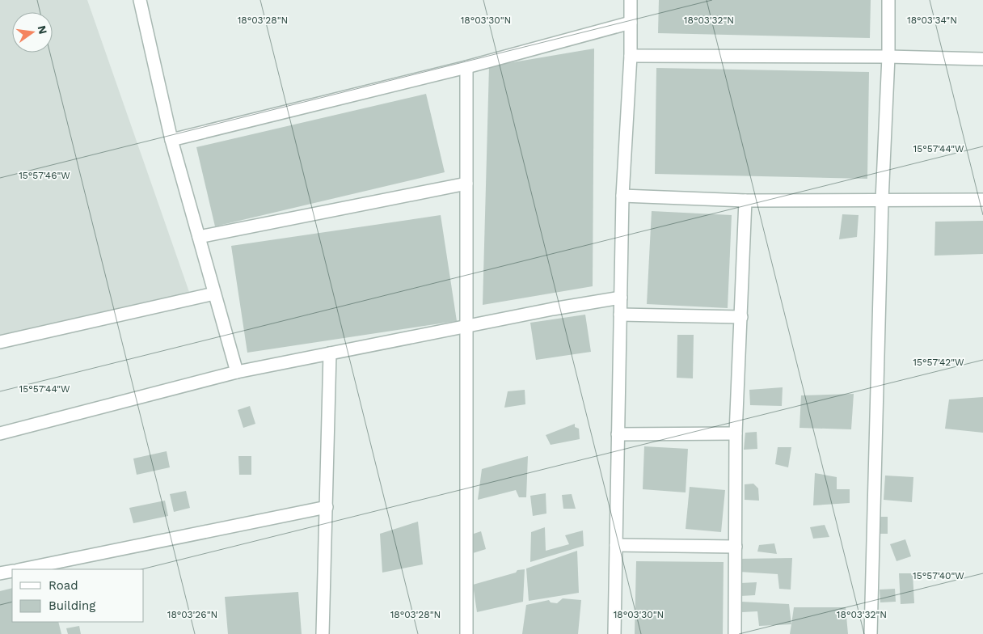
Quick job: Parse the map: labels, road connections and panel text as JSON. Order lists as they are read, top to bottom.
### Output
{
  "legend": ["Road", "Building"],
  "north": "right",
  "coordinates": [
    "18°03'28\"N",
    "18°03'30\"N",
    "18°03'32\"N",
    "18°03'34\"N",
    "15°57'44\"W",
    "15°57'46\"W",
    "15°57'42\"W",
    "15°57'40\"W",
    "18°03'26\"N"
  ]
}
